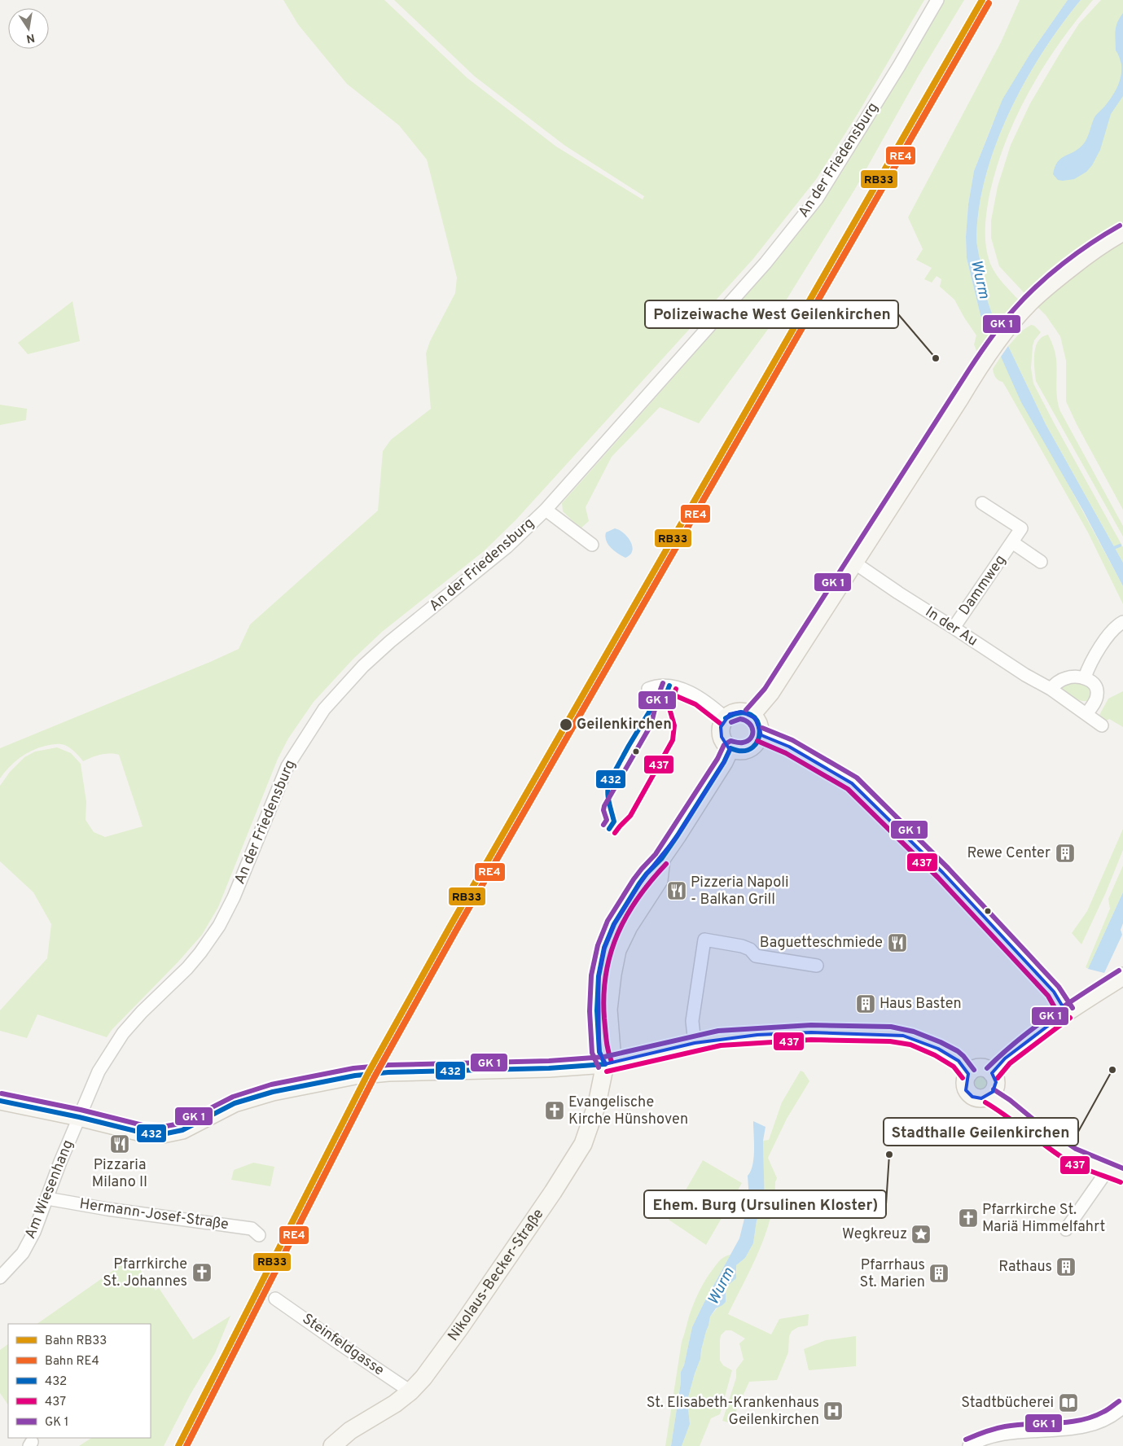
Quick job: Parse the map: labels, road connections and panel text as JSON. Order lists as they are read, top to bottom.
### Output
{
  "streets": {
    "main road": ["Nikolaus-Becker-Straße"],
    "street": [
      "An der Friedensburg",
      "Dammweg",
      "In der Au",
      "Am Wiesenhang",
      "Hermann-Josef-Straße",
      "Steinfeldgasse"
    ]
  },
  "crossings": [
    ["An der Friedensburg", "Am Wiesenhang"],
    ["Dammweg", "In der Au"],
    ["Am Wiesenhang", "Hermann-Josef-Straße"],
    ["Nikolaus-Becker-Straße", "Steinfeldgasse"]
  ],
  "water": ["Wurm"],
  "places": {
    "other": [
      "Polizeiwache West Geilenkirchen",
      "Geilenkirchen",
      "Stadthalle Geilenkirchen",
      "Ehem. Burg (Ursulinen Kloster)"
    ],
    "building": [
      "Rewe Center",
      "Haus Basten",
      "Rathaus",
      "Pfarrhaus St. Marien"
    ],
    "restaurant": ["Pizzeria Napoli - Balkan Grill", "Baguetteschmiede", "Pizzaria Milano II"],
    "church": ["Evangelische Kirche Hünshoven", "Pfarrkirche St. Mariä Himmelfahrt", "Pfarrkirche St. Johannes"],
    "place": ["Wegkreuz"],
    "library": ["Stadtbücherei"],
    "hospital": ["St. Elisabeth-Krankenhaus Geilenkirchen"]
  },
  "lines": [
    "rail line RB33",
    "rail line RE4",
    "transit line 432",
    "transit line 437"
  ],
  "legend": [
    "Bahn RB33",
    "Bahn RE4",
    "432",
    "437",
    "GK 1"
  ],
  "north": "bottom"
}
